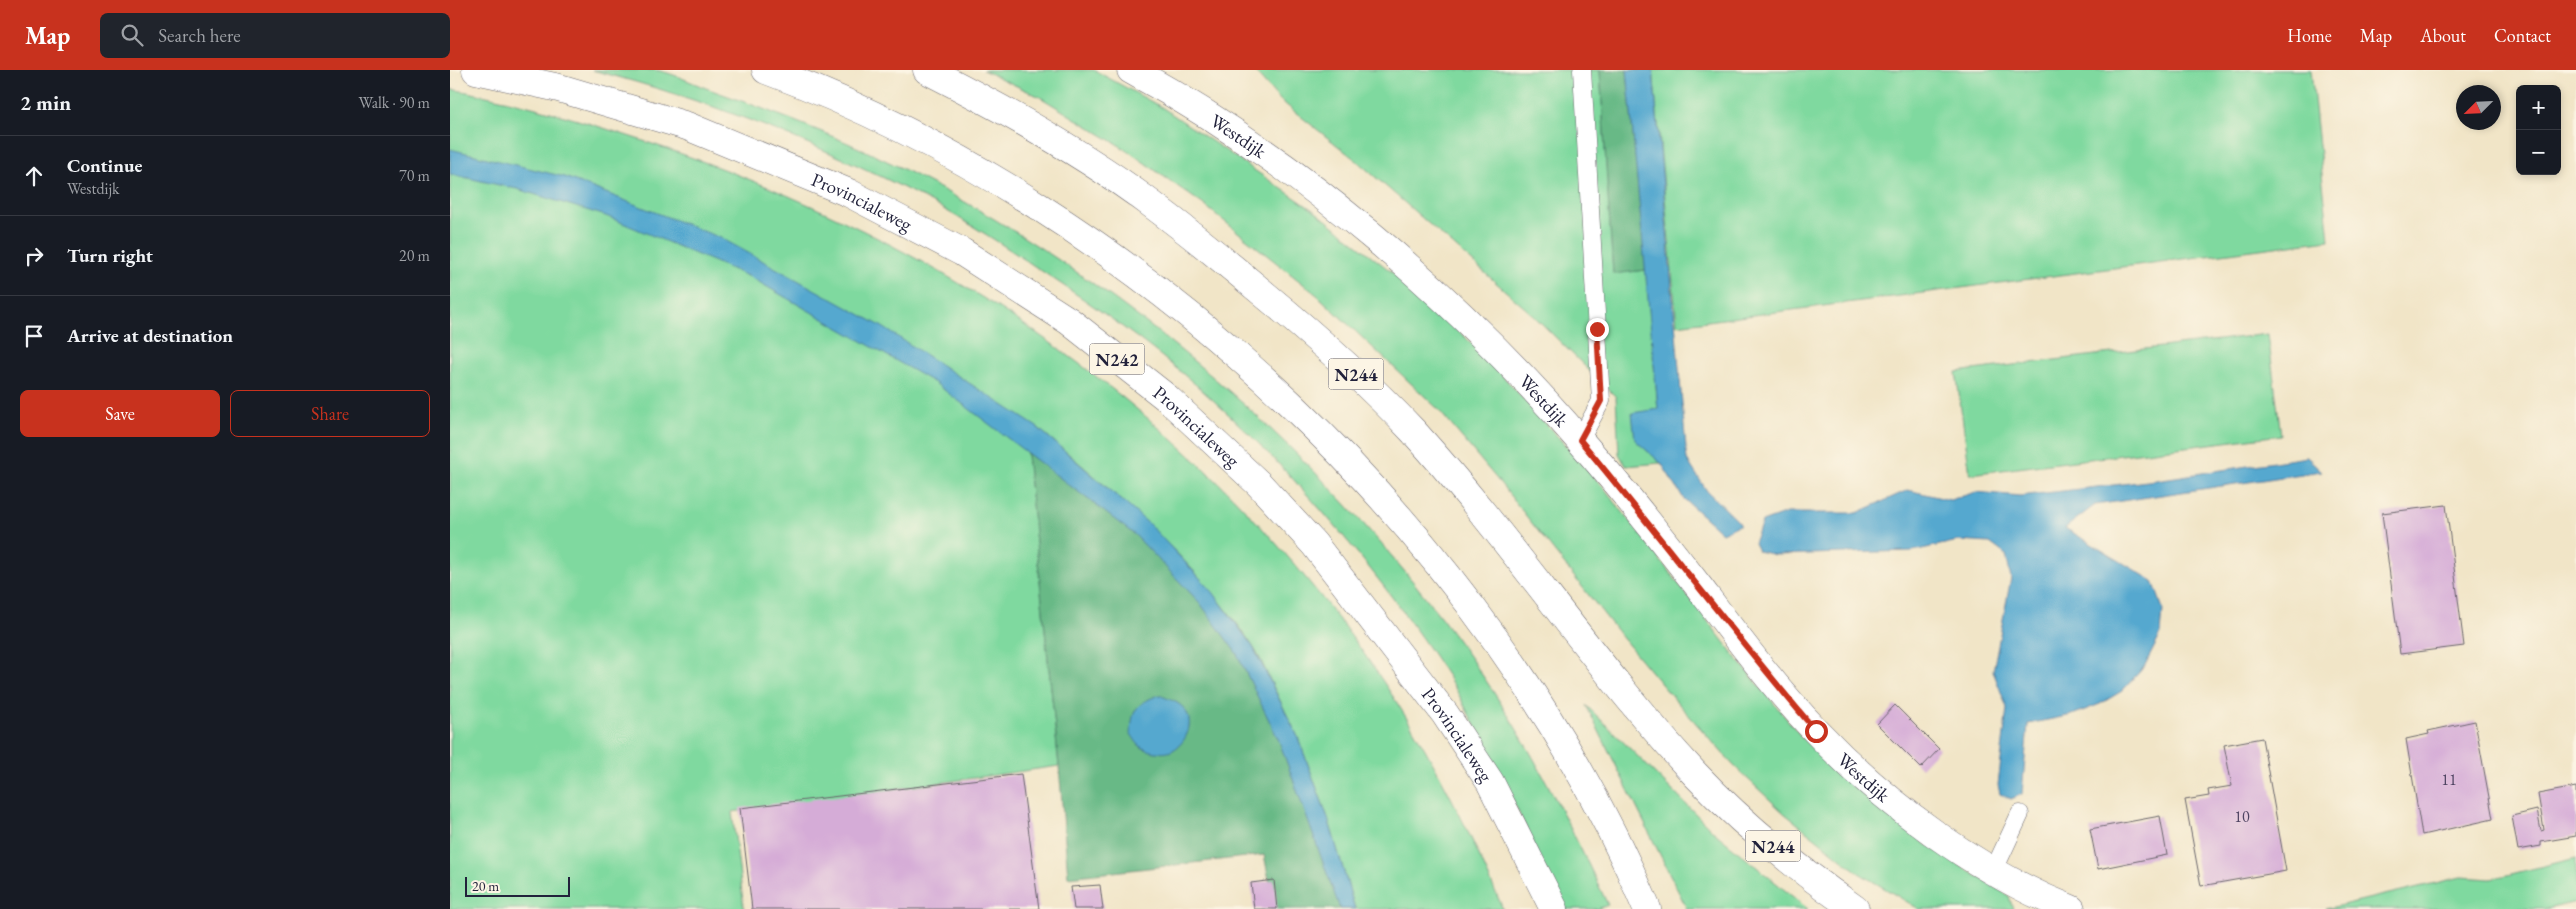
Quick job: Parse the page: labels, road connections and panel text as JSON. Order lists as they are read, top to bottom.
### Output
{
  "streets": {
    "main road": [
      "Westdijk",
      "Provincialeweg",
      "N242",
      "N244"
    ]
  },
  "house_numbers": ["11", "10"],
  "scale_bar": "20 m",
  "north": "bottom left",
  "page": {
    "header": "Map",
    "search": "Search here",
    "nav": [
      "Home",
      "Map",
      "About",
      "Contact"
    ],
    "heading": ["2 min", "Walk · 90 m"],
    "map_buttons": ["+", "−"],
    "list": [
      ["Continue", "Westdijk", "70 m"],
      ["Turn right", "20 m"],
      "Arrive at destination"
    ],
    "buttons": ["Save", "Share"],
    "scale": "20 m"
  }
}
